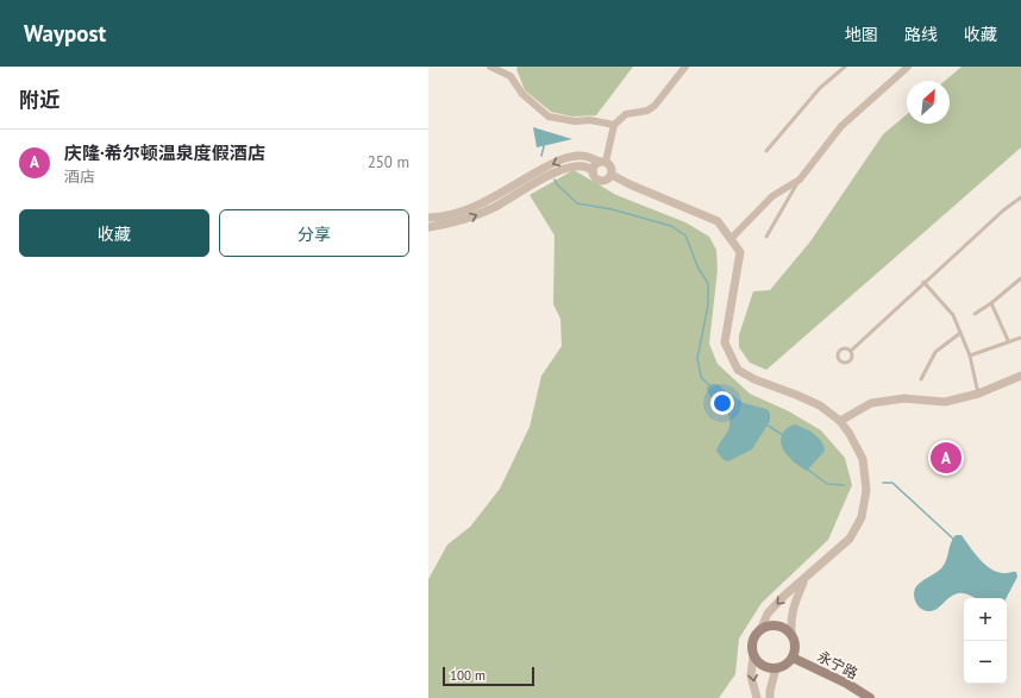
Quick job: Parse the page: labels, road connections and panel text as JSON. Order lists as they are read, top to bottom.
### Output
{
  "streets": {
    "main road": ["永宁路"]
  },
  "scale_bar": "100 m",
  "north": "top right",
  "page": {
    "header": "Waypost",
    "nav": ["地图", "路线", "收藏"],
    "heading": "附近",
    "list": [
      {
        "mark": "A",
        "name": "庆隆·希尔顿温泉度假酒店",
        "note": "酒店",
        "value": "250 m"
      }
    ],
    "buttons": ["收藏", "分享"],
    "pins": "A",
    "map_buttons": ["+", "−"],
    "scale": "100 m"
  }
}
